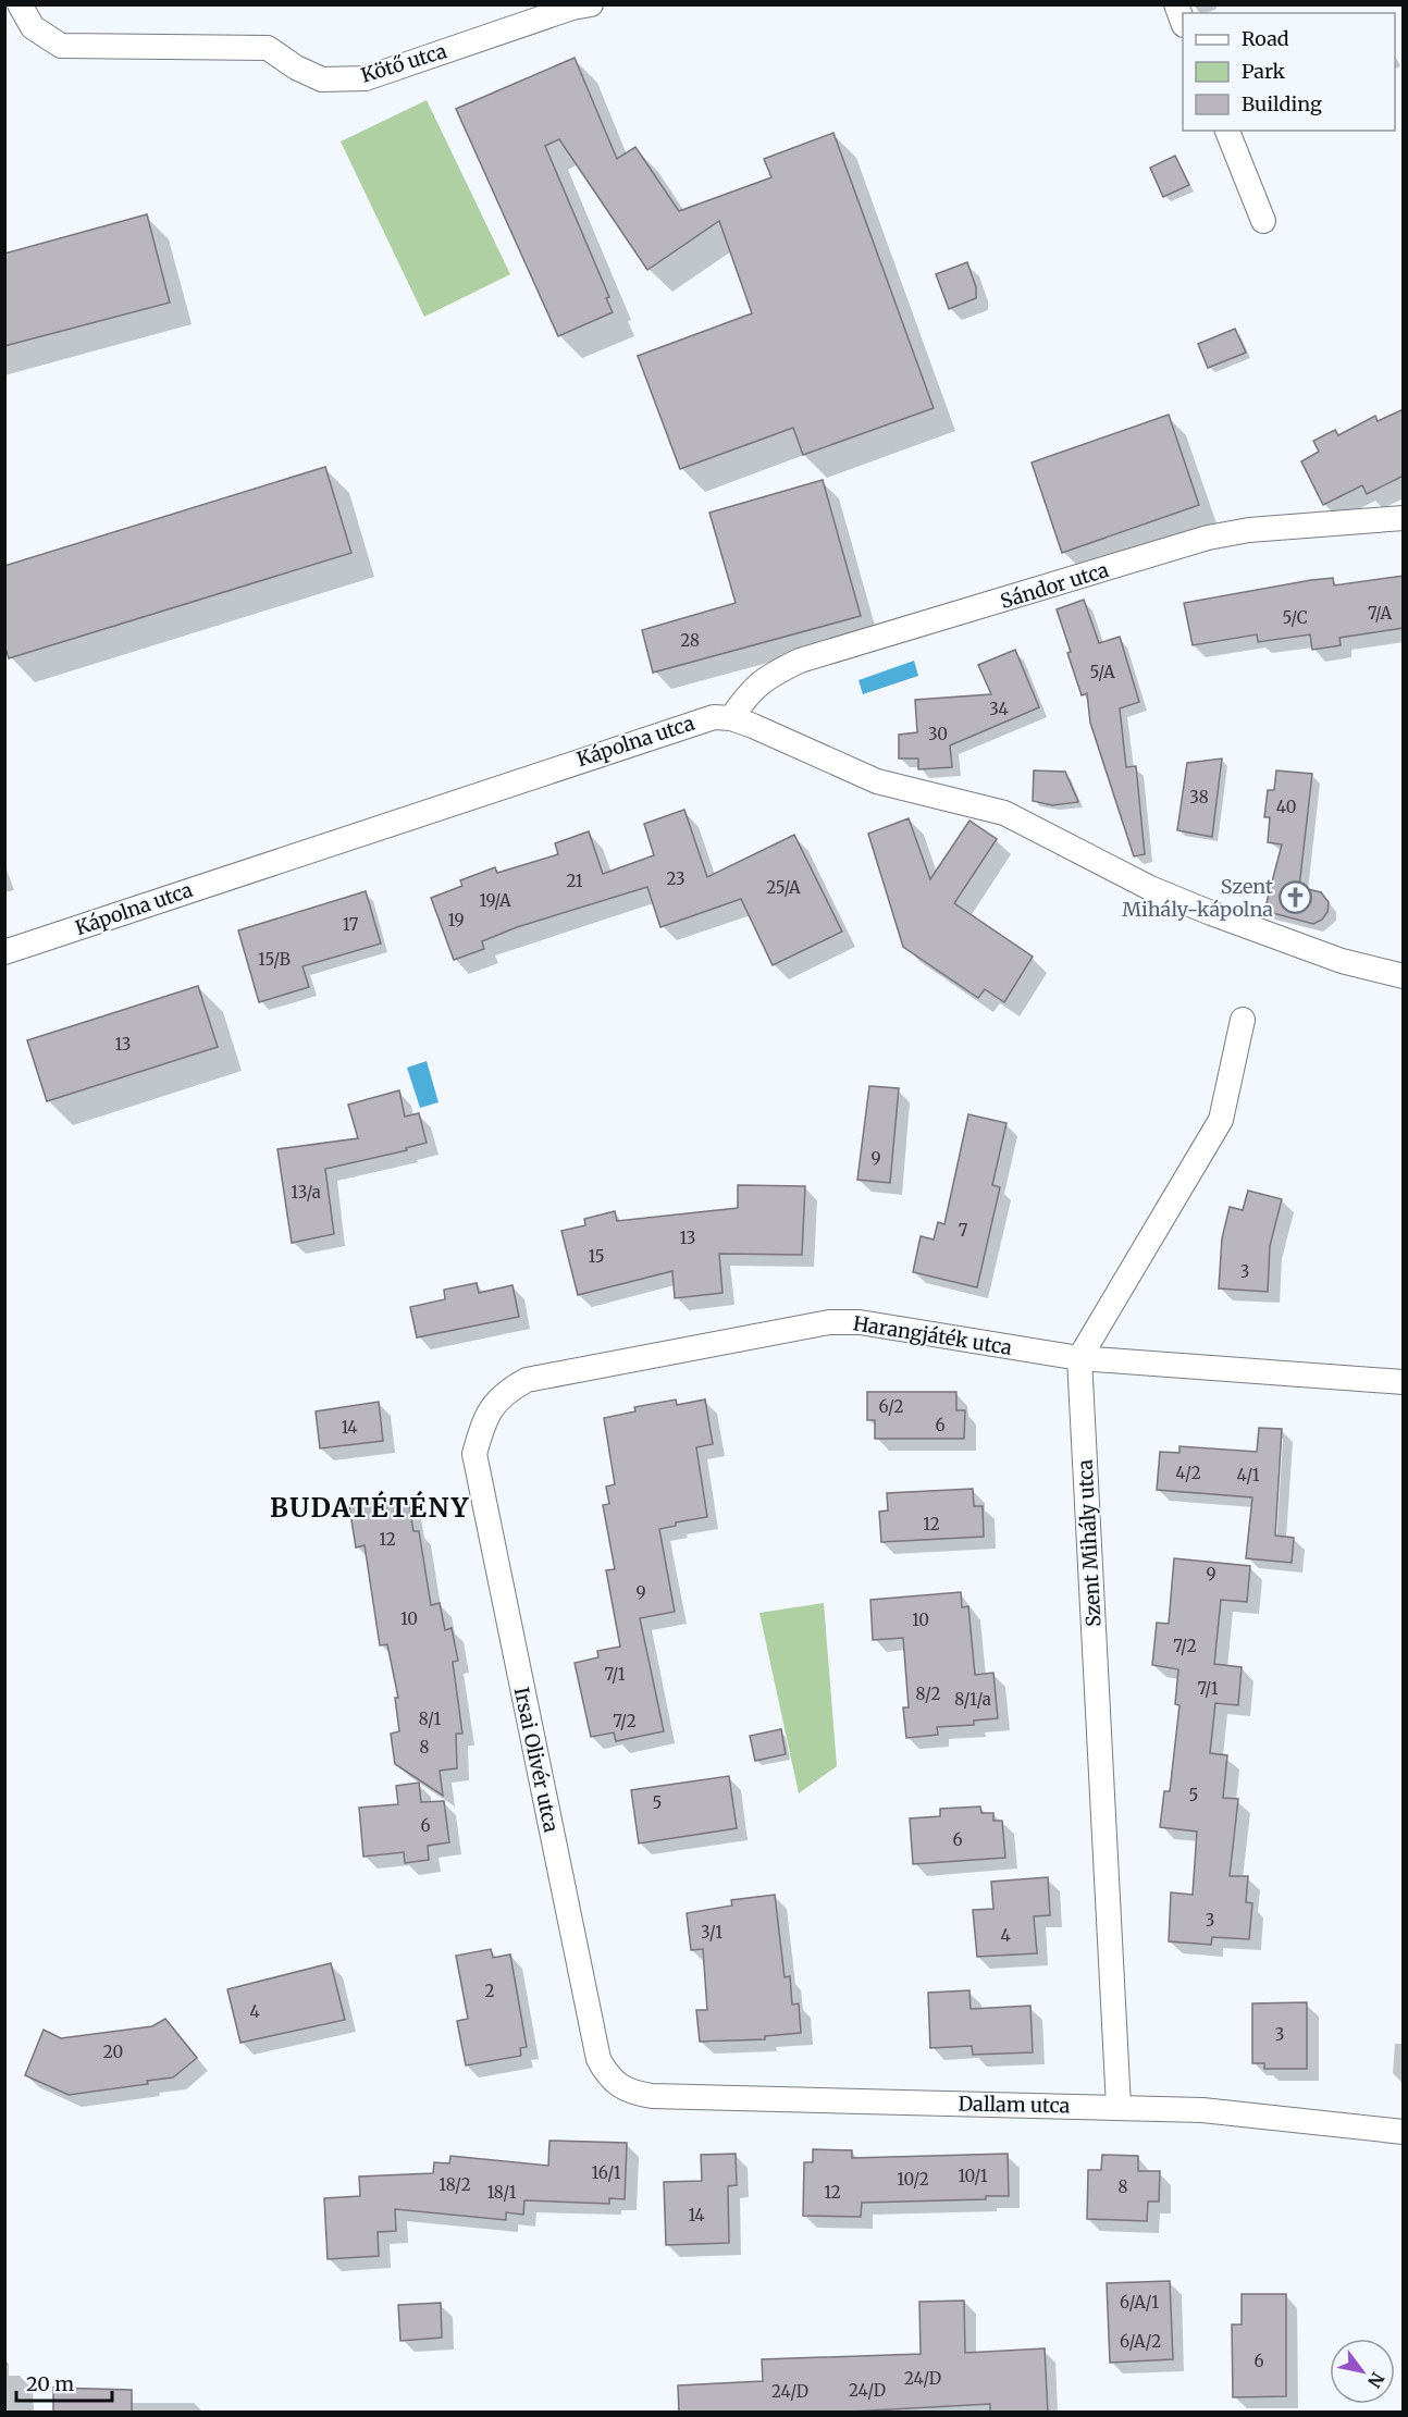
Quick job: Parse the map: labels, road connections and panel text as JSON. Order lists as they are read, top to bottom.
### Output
{
  "streets": {
    "street": [
      "Kötő utca",
      "Sándor utca",
      "Kápolna utca",
      "Harangjáték utca",
      "Szent Mihály utca",
      "Irsai Olivér utca",
      "Dallam utca"
    ]
  },
  "crossings": [
    ["Sándor utca", "Kápolna utca"],
    ["Harangjáték utca", "Szent Mihály utca"],
    ["Harangjáték utca", "Irsai Olivér utca"],
    ["Szent Mihály utca", "Dallam utca"],
    ["Irsai Olivér utca", "Dallam utca"]
  ],
  "districts": ["BUDATÉTÉNY"],
  "places": {
    "church": ["Szent Mihály-kápolna"]
  },
  "house_numbers": [
    "7/A",
    "5/C",
    "28",
    "5/A",
    "34",
    "30",
    "38",
    "40",
    "23",
    "21",
    "25/A",
    "19/A",
    "19",
    "17",
    "15/B",
    "13",
    "9",
    "13/a",
    "7",
    "13",
    "15",
    "3",
    "6/2",
    "6",
    "14",
    "4/2",
    "4/1",
    "12",
    "12",
    "9",
    "9",
    "10",
    "10",
    "7/2",
    "7/1",
    "7/1",
    "8/2",
    "8/1/a",
    "8/1",
    "7/2",
    "8",
    "5",
    "5",
    "6",
    "6",
    "3",
    "3/1",
    "4",
    "2",
    "4",
    "3",
    "20",
    "16/1",
    "10/1",
    "10/2",
    "18/2",
    "8",
    "18/1",
    "12",
    "14",
    "6/A/1",
    "6/A/2",
    "6",
    "24/D",
    "24/D",
    "24/D"
  ],
  "legend": ["Road", "Park", "Building"],
  "scale_bar": "20 m",
  "north": "bottom right"
}
